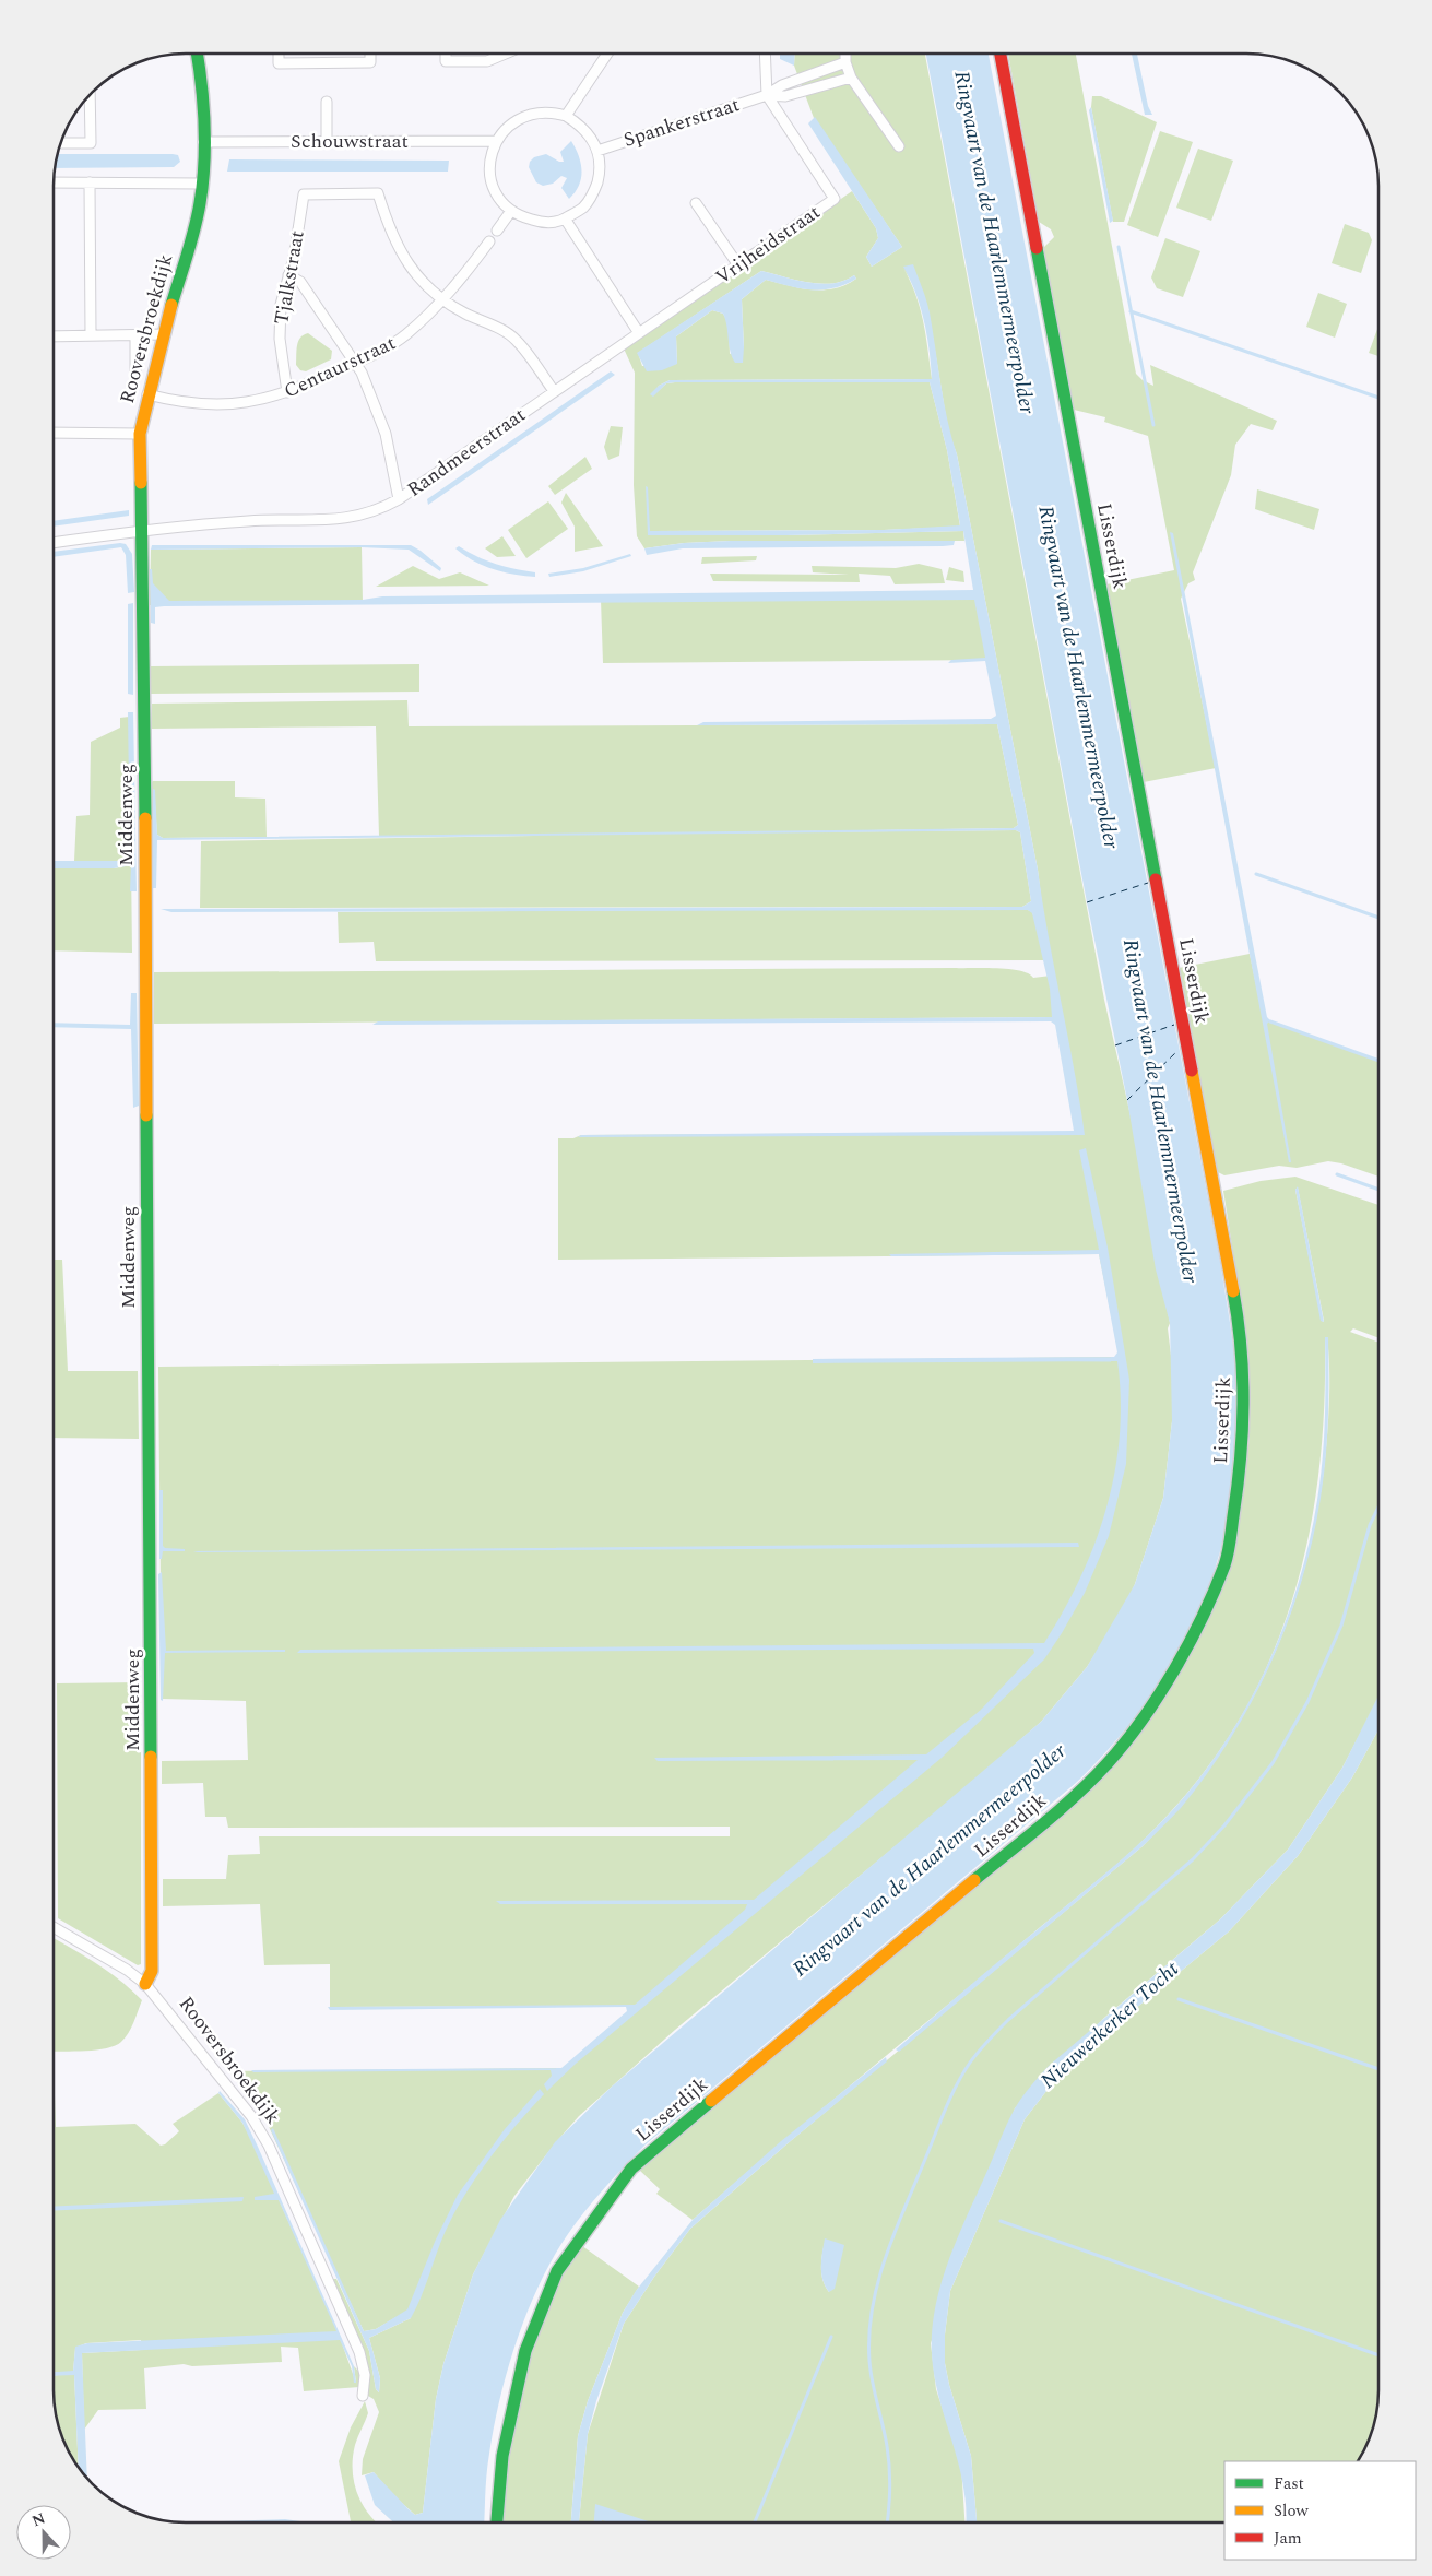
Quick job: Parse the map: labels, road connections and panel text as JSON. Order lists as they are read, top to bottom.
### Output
{
  "streets": {
    "street": [
      "Spankerstraat",
      "Schouwstraat",
      "Vrijheidstraat",
      "Tjalkstraat",
      "Rooversbroekdijk",
      "Centaurstraat",
      "Randmeerstraat",
      "Lisserdijk",
      "Middenweg"
    ]
  },
  "crossings": [
    ["Spankerstraat", "Schouwstraat"],
    ["Spankerstraat", "Vrijheidstraat"],
    ["Schouwstraat", "Rooversbroekdijk"],
    ["Vrijheidstraat", "Randmeerstraat"],
    ["Tjalkstraat", "Centaurstraat"],
    ["Rooversbroekdijk", "Centaurstraat"],
    ["Rooversbroekdijk", "Randmeerstraat"],
    ["Rooversbroekdijk", "Middenweg"],
    ["Randmeerstraat", "Middenweg"]
  ],
  "water": ["Ringvaart van de Haarlemmermeerpolder", "Nieuwerkerker Tocht"],
  "legend": ["Fast", "Slow", "Jam"],
  "north": "top"
}
